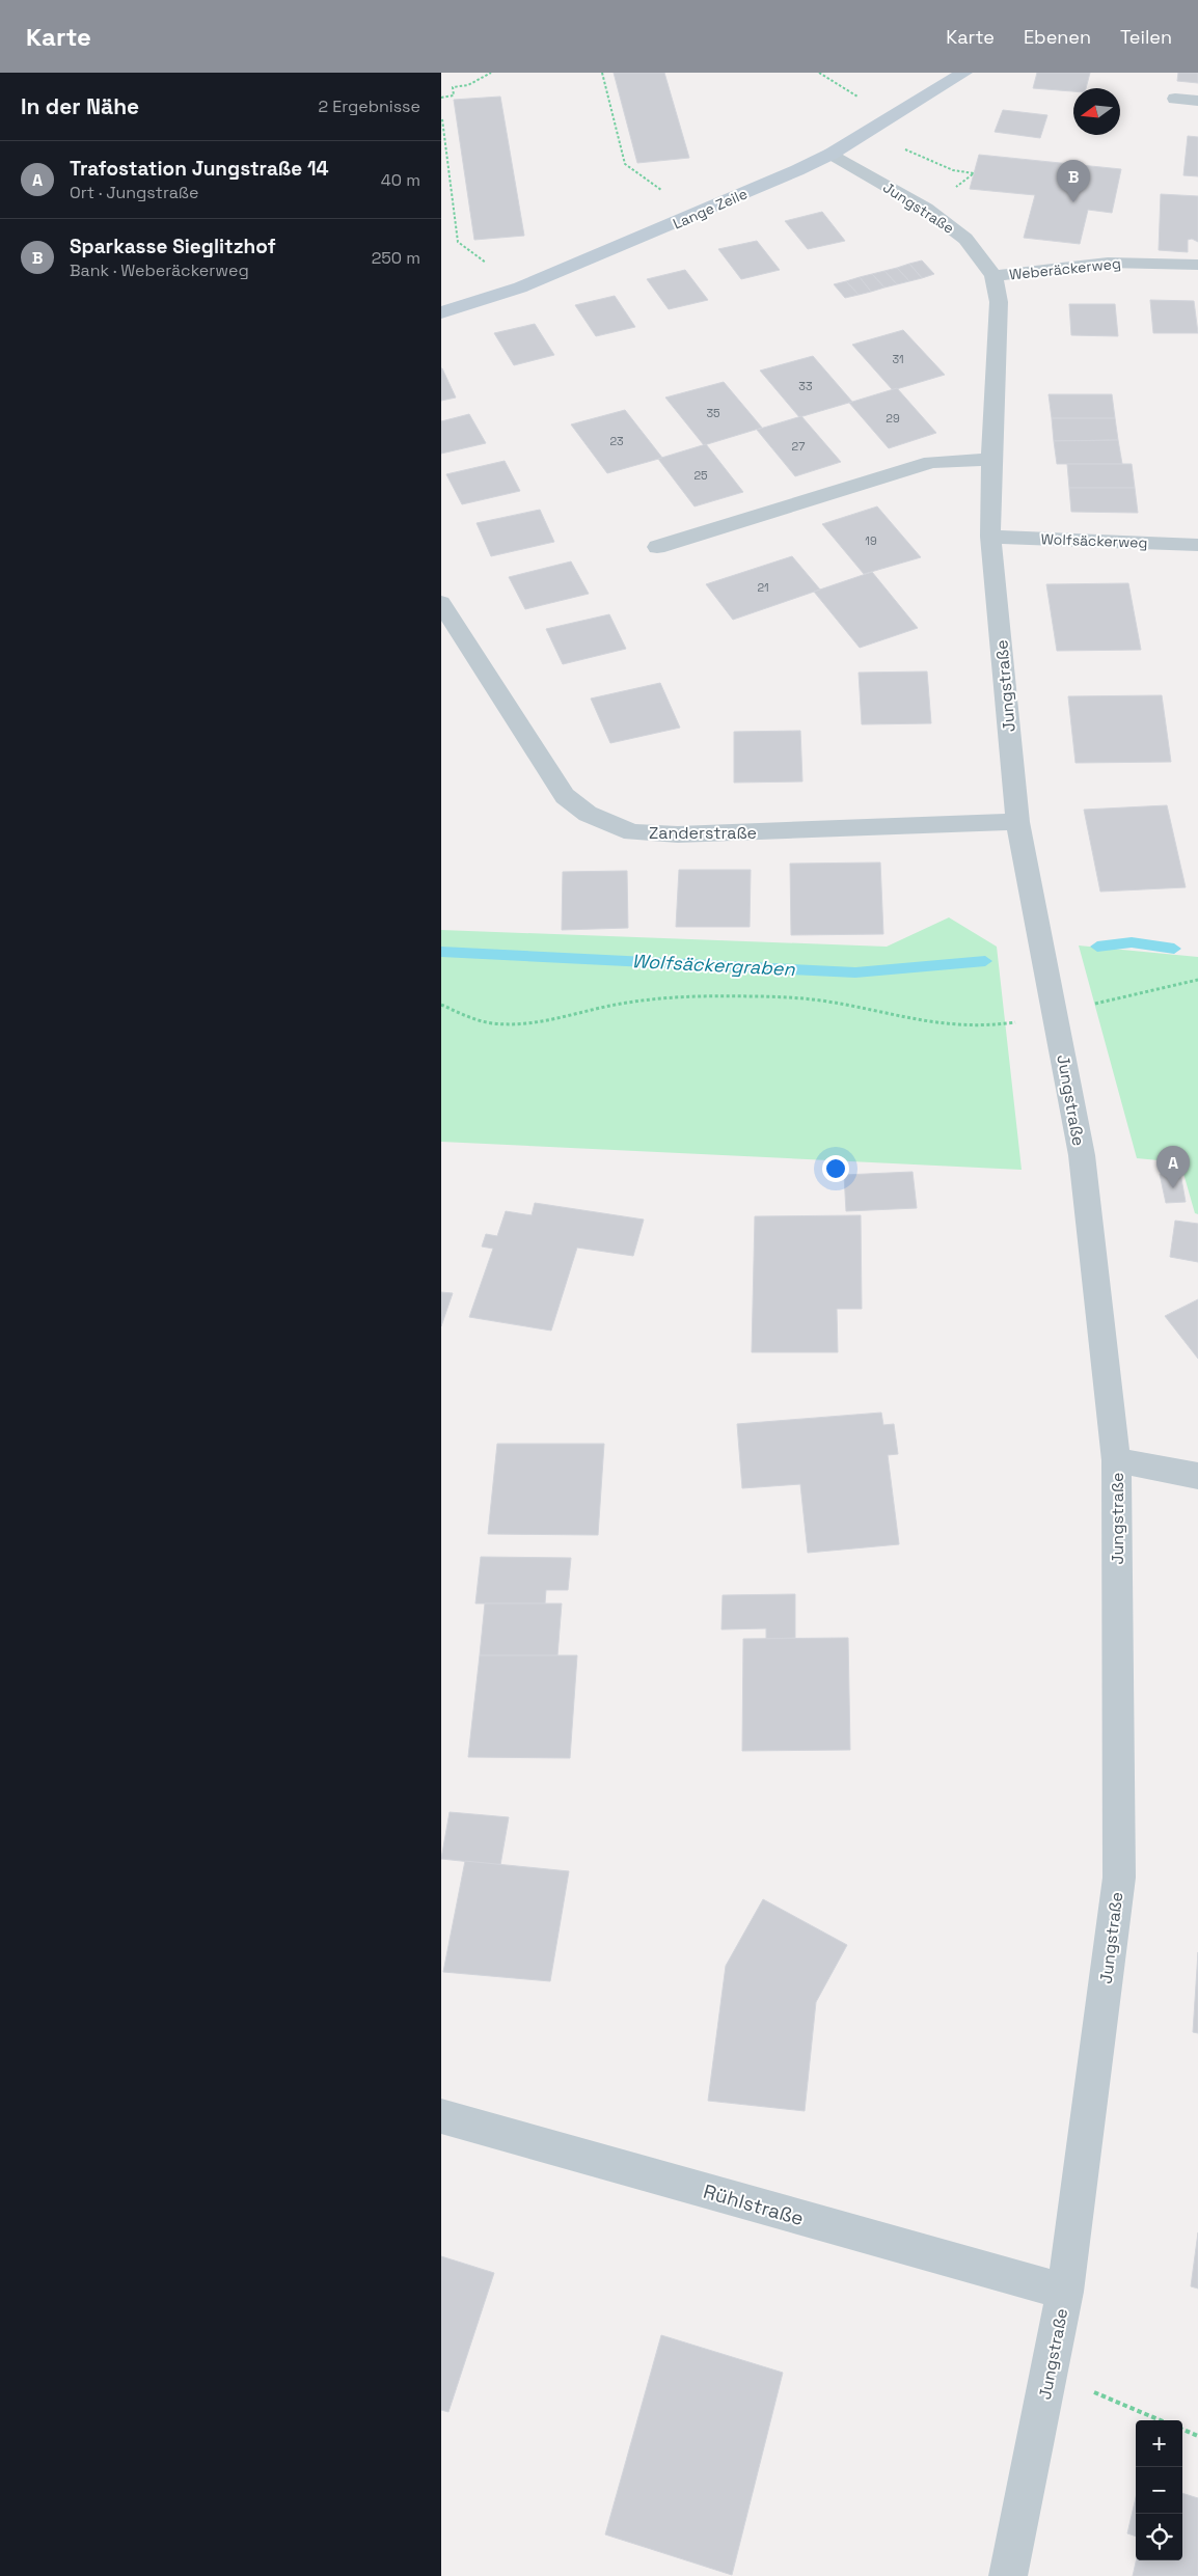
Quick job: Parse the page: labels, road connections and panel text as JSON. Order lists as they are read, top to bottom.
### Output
{
  "streets": {
    "street": [
      "Jungstraße",
      "Lange Zeile",
      "Weberäckerweg",
      "Wolfsäckerweg",
      "Zanderstraße",
      "Rühlstraße"
    ]
  },
  "crossings": [
    ["Jungstraße", "Lange Zeile"],
    ["Jungstraße", "Weberäckerweg"],
    ["Jungstraße", "Wolfsäckerweg"],
    ["Jungstraße", "Zanderstraße"],
    ["Jungstraße", "Rühlstraße"]
  ],
  "water": ["Wolfsäckergraben"],
  "house_numbers": [
    "31",
    "33",
    "35",
    "29",
    "23",
    "27",
    "25",
    "19",
    "21"
  ],
  "north": "left",
  "page": {
    "header": "Karte",
    "nav": ["Karte", "Ebenen", "Teilen"],
    "heading": ["In der Nähe", "2 Ergebnisse"],
    "list": [
      {
        "mark": "A",
        "name": "Trafostation Jungstraße 14",
        "note": "Ort · Jungstraße",
        "value": "40 m"
      },
      {
        "mark": "B",
        "name": "Sparkasse Sieglitzhof",
        "note": "Bank · Weberäckerweg",
        "value": "250 m"
      }
    ],
    "pins": ["B", "A"],
    "map_buttons": ["+", "−"]
  }
}
